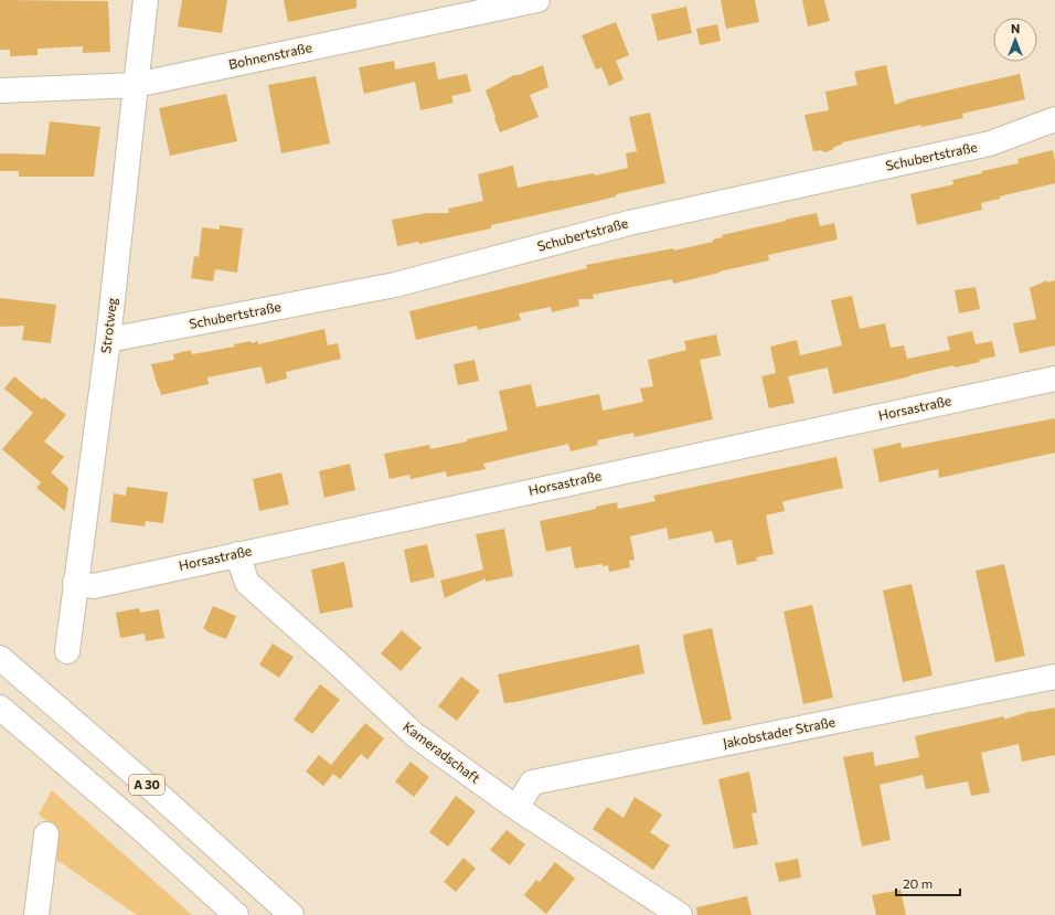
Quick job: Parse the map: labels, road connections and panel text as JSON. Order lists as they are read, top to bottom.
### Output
{
  "streets": {
    "main road": [
      "Bohnenstraße",
      "Schubertstraße",
      "Strotweg",
      "Horsastraße",
      "Jakobstader Straße",
      "Kameradschaft",
      "A 30"
    ]
  },
  "crossings": [
    ["Bohnenstraße", "Strotweg"],
    ["Schubertstraße", "Strotweg"],
    ["Strotweg", "Horsastraße"],
    ["Horsastraße", "Kameradschaft"],
    ["Jakobstader Straße", "Kameradschaft"]
  ],
  "scale_bar": "20 m",
  "north": "top"
}
